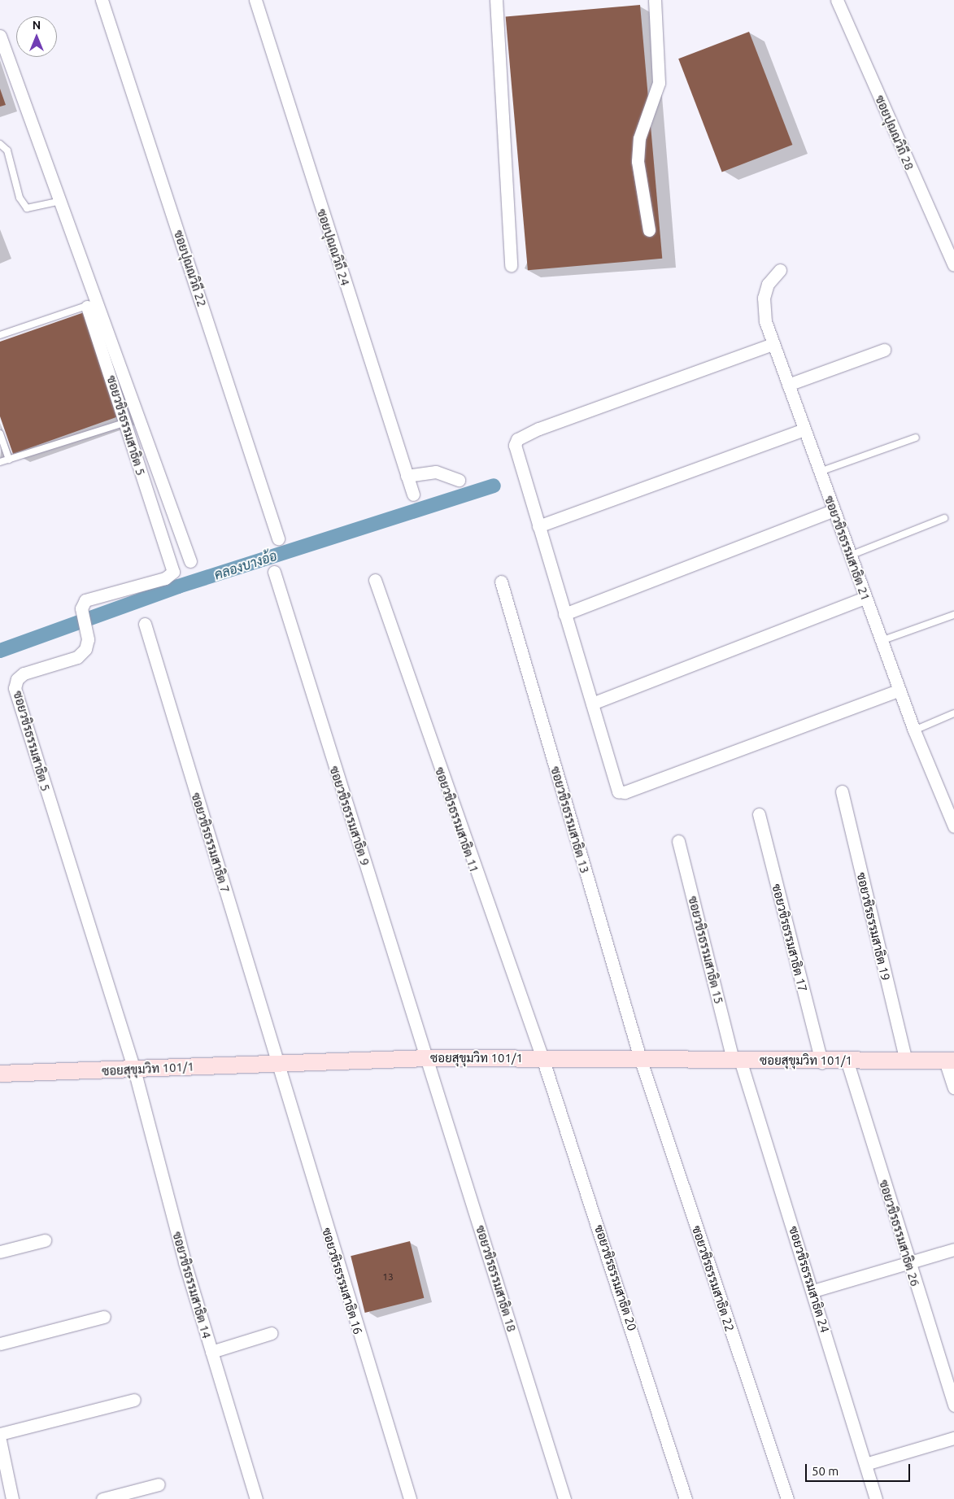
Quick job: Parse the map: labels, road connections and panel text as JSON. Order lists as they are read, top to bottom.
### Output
{
  "streets": {
    "street": [
      "ซอยปุณณวิถี 28",
      "ซอยปุณณวิถี 24",
      "ซอยปุณณวิถี 22",
      "ซอยวชิรธรรมสาธิต 5",
      "ซอยวชิรธรรมสาธิต 21",
      "ซอยวชิรธรรมสาธิต 9",
      "ซอยวชิรธรรมสาธิต 11",
      "ซอยวชิรธรรมสาธิต 13",
      "ซอยวชิรธรรมสาธิต 7",
      "ซอยวชิรธรรมสาธิต 19",
      "ซอยวชิรธรรมสาธิต 17",
      "ซอยวชิรธรรมสาธิต 15",
      "ซอยสุขุมวิท 101/1",
      "ซอยวชิรธรรมสาธิต 26",
      "ซอยวชิรธรรมสาธิต 20",
      "ซอยวชิรธรรมสาธิต 18",
      "ซอยวชิรธรรมสาธิต 22",
      "ซอยวชิรธรรมสาธิต 24",
      "ซอยวชิรธรรมสาธิต 16",
      "ซอยวชิรธรรมสาธิต 14"
    ]
  },
  "crossings": [
    ["ซอยวชิรธรรมสาธิต 5", "ซอยสุขุมวิท 101/1"],
    ["ซอยวชิรธรรมสาธิต 5", "ซอยวชิรธรรมสาธิต 14"],
    ["ซอยวชิรธรรมสาธิต 9", "ซอยสุขุมวิท 101/1"],
    ["ซอยวชิรธรรมสาธิต 9", "ซอยวชิรธรรมสาธิต 18"],
    ["ซอยวชิรธรรมสาธิต 11", "ซอยสุขุมวิท 101/1"],
    ["ซอยวชิรธรรมสาธิต 11", "ซอยวชิรธรรมสาธิต 20"],
    ["ซอยวชิรธรรมสาธิต 13", "ซอยสุขุมวิท 101/1"],
    ["ซอยวชิรธรรมสาธิต 13", "ซอยวชิรธรรมสาธิต 22"],
    ["ซอยวชิรธรรมสาธิต 7", "ซอยสุขุมวิท 101/1"],
    ["ซอยวชิรธรรมสาธิต 7", "ซอยวชิรธรรมสาธิต 16"],
    ["ซอยวชิรธรรมสาธิต 19", "ซอยสุขุมวิท 101/1"],
    ["ซอยวชิรธรรมสาธิต 17", "ซอยสุขุมวิท 101/1"],
    ["ซอยวชิรธรรมสาธิต 15", "ซอยสุขุมวิท 101/1"],
    ["ซอยวชิรธรรมสาธิต 15", "ซอยวชิรธรรมสาธิต 24"],
    ["ซอยสุขุมวิท 101/1", "ซอยวชิรธรรมสาธิต 26"],
    ["ซอยสุขุมวิท 101/1", "ซอยวชิรธรรมสาธิต 20"],
    ["ซอยสุขุมวิท 101/1", "ซอยวชิรธรรมสาธิต 18"],
    ["ซอยสุขุมวิท 101/1", "ซอยวชิรธรรมสาธิต 22"],
    ["ซอยสุขุมวิท 101/1", "ซอยวชิรธรรมสาธิต 24"],
    ["ซอยสุขุมวิท 101/1", "ซอยวชิรธรรมสาธิต 16"],
    ["ซอยสุขุมวิท 101/1", "ซอยวชิรธรรมสาธิต 14"]
  ],
  "water": ["คลองบางอ้อ"],
  "house_numbers": ["13"],
  "scale_bar": "50 m",
  "north": "top"
}
